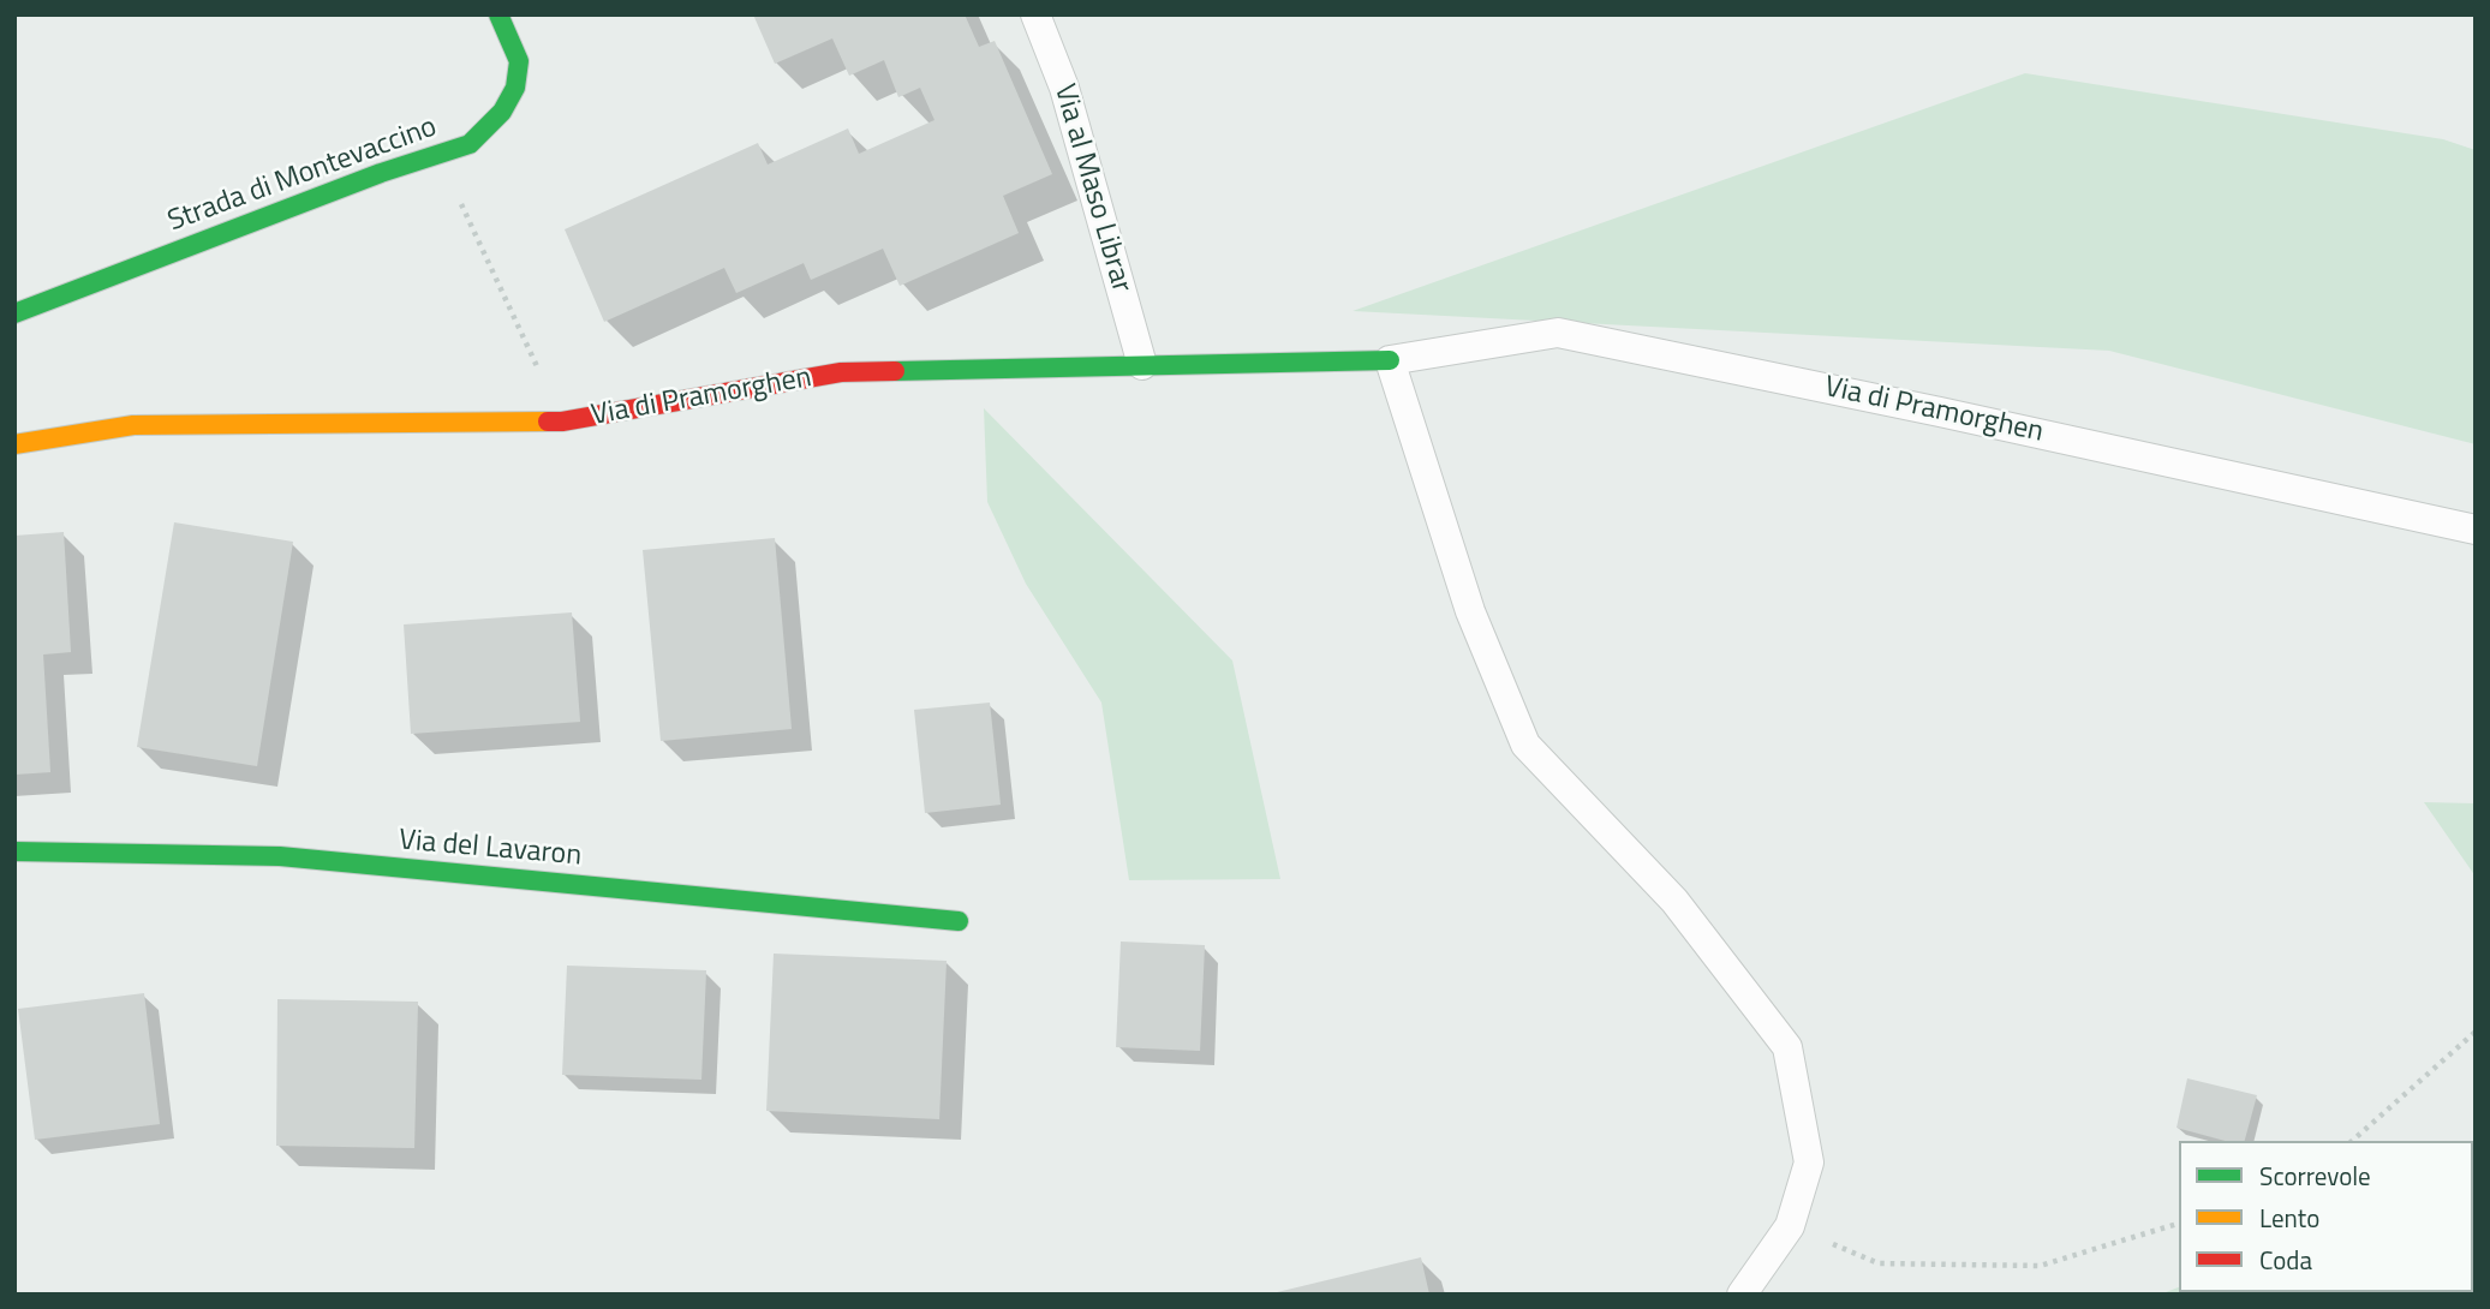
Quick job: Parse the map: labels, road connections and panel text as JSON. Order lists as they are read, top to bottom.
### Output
{
  "streets": {
    "street": ["Strada di Montevaccino", "Via di Pramorghen", "Via del Lavaron"],
    "lane": ["Via al Maso Librar"]
  },
  "crossings": [
    ["Via al Maso Librar", "Via di Pramorghen"]
  ],
  "legend": ["Scorrevole", "Lento", "Coda"]
}
